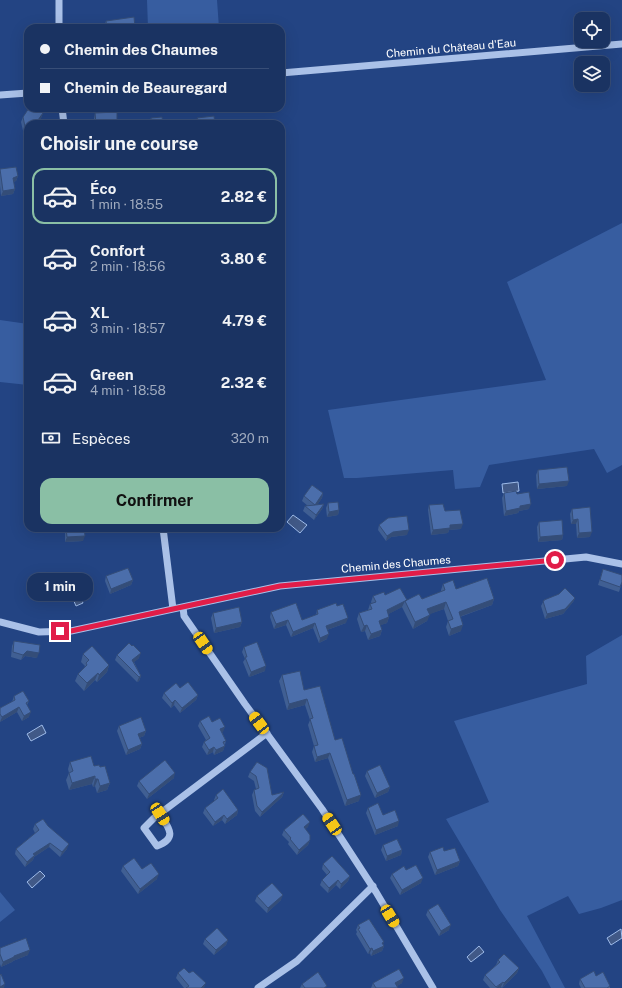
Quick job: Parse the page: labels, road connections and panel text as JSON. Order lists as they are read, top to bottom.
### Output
{
  "streets": {
    "street": ["Chemin du Château d'Eau", "Chemin des Chaumes"]
  },
  "page": {
    "banner": ["Chemin des Chaumes", "Chemin de Beauregard"],
    "heading": "Choisir une course",
    "list": [
      {
        "name": "Éco",
        "note": "1 min · 18:55",
        "value": "2.82 €"
      },
      {
        "name": "Confort",
        "note": "2 min · 18:56",
        "value": "3.80 €"
      },
      {
        "name": "XL",
        "note": "3 min · 18:57",
        "value": "4.79 €"
      },
      {
        "name": "Green",
        "note": "4 min · 18:58",
        "value": "2.32 €"
      }
    ],
    "pay": ["Espèces", "320 m"],
    "buttons": "Confirmer",
    "bubble": "1 min"
  }
}
